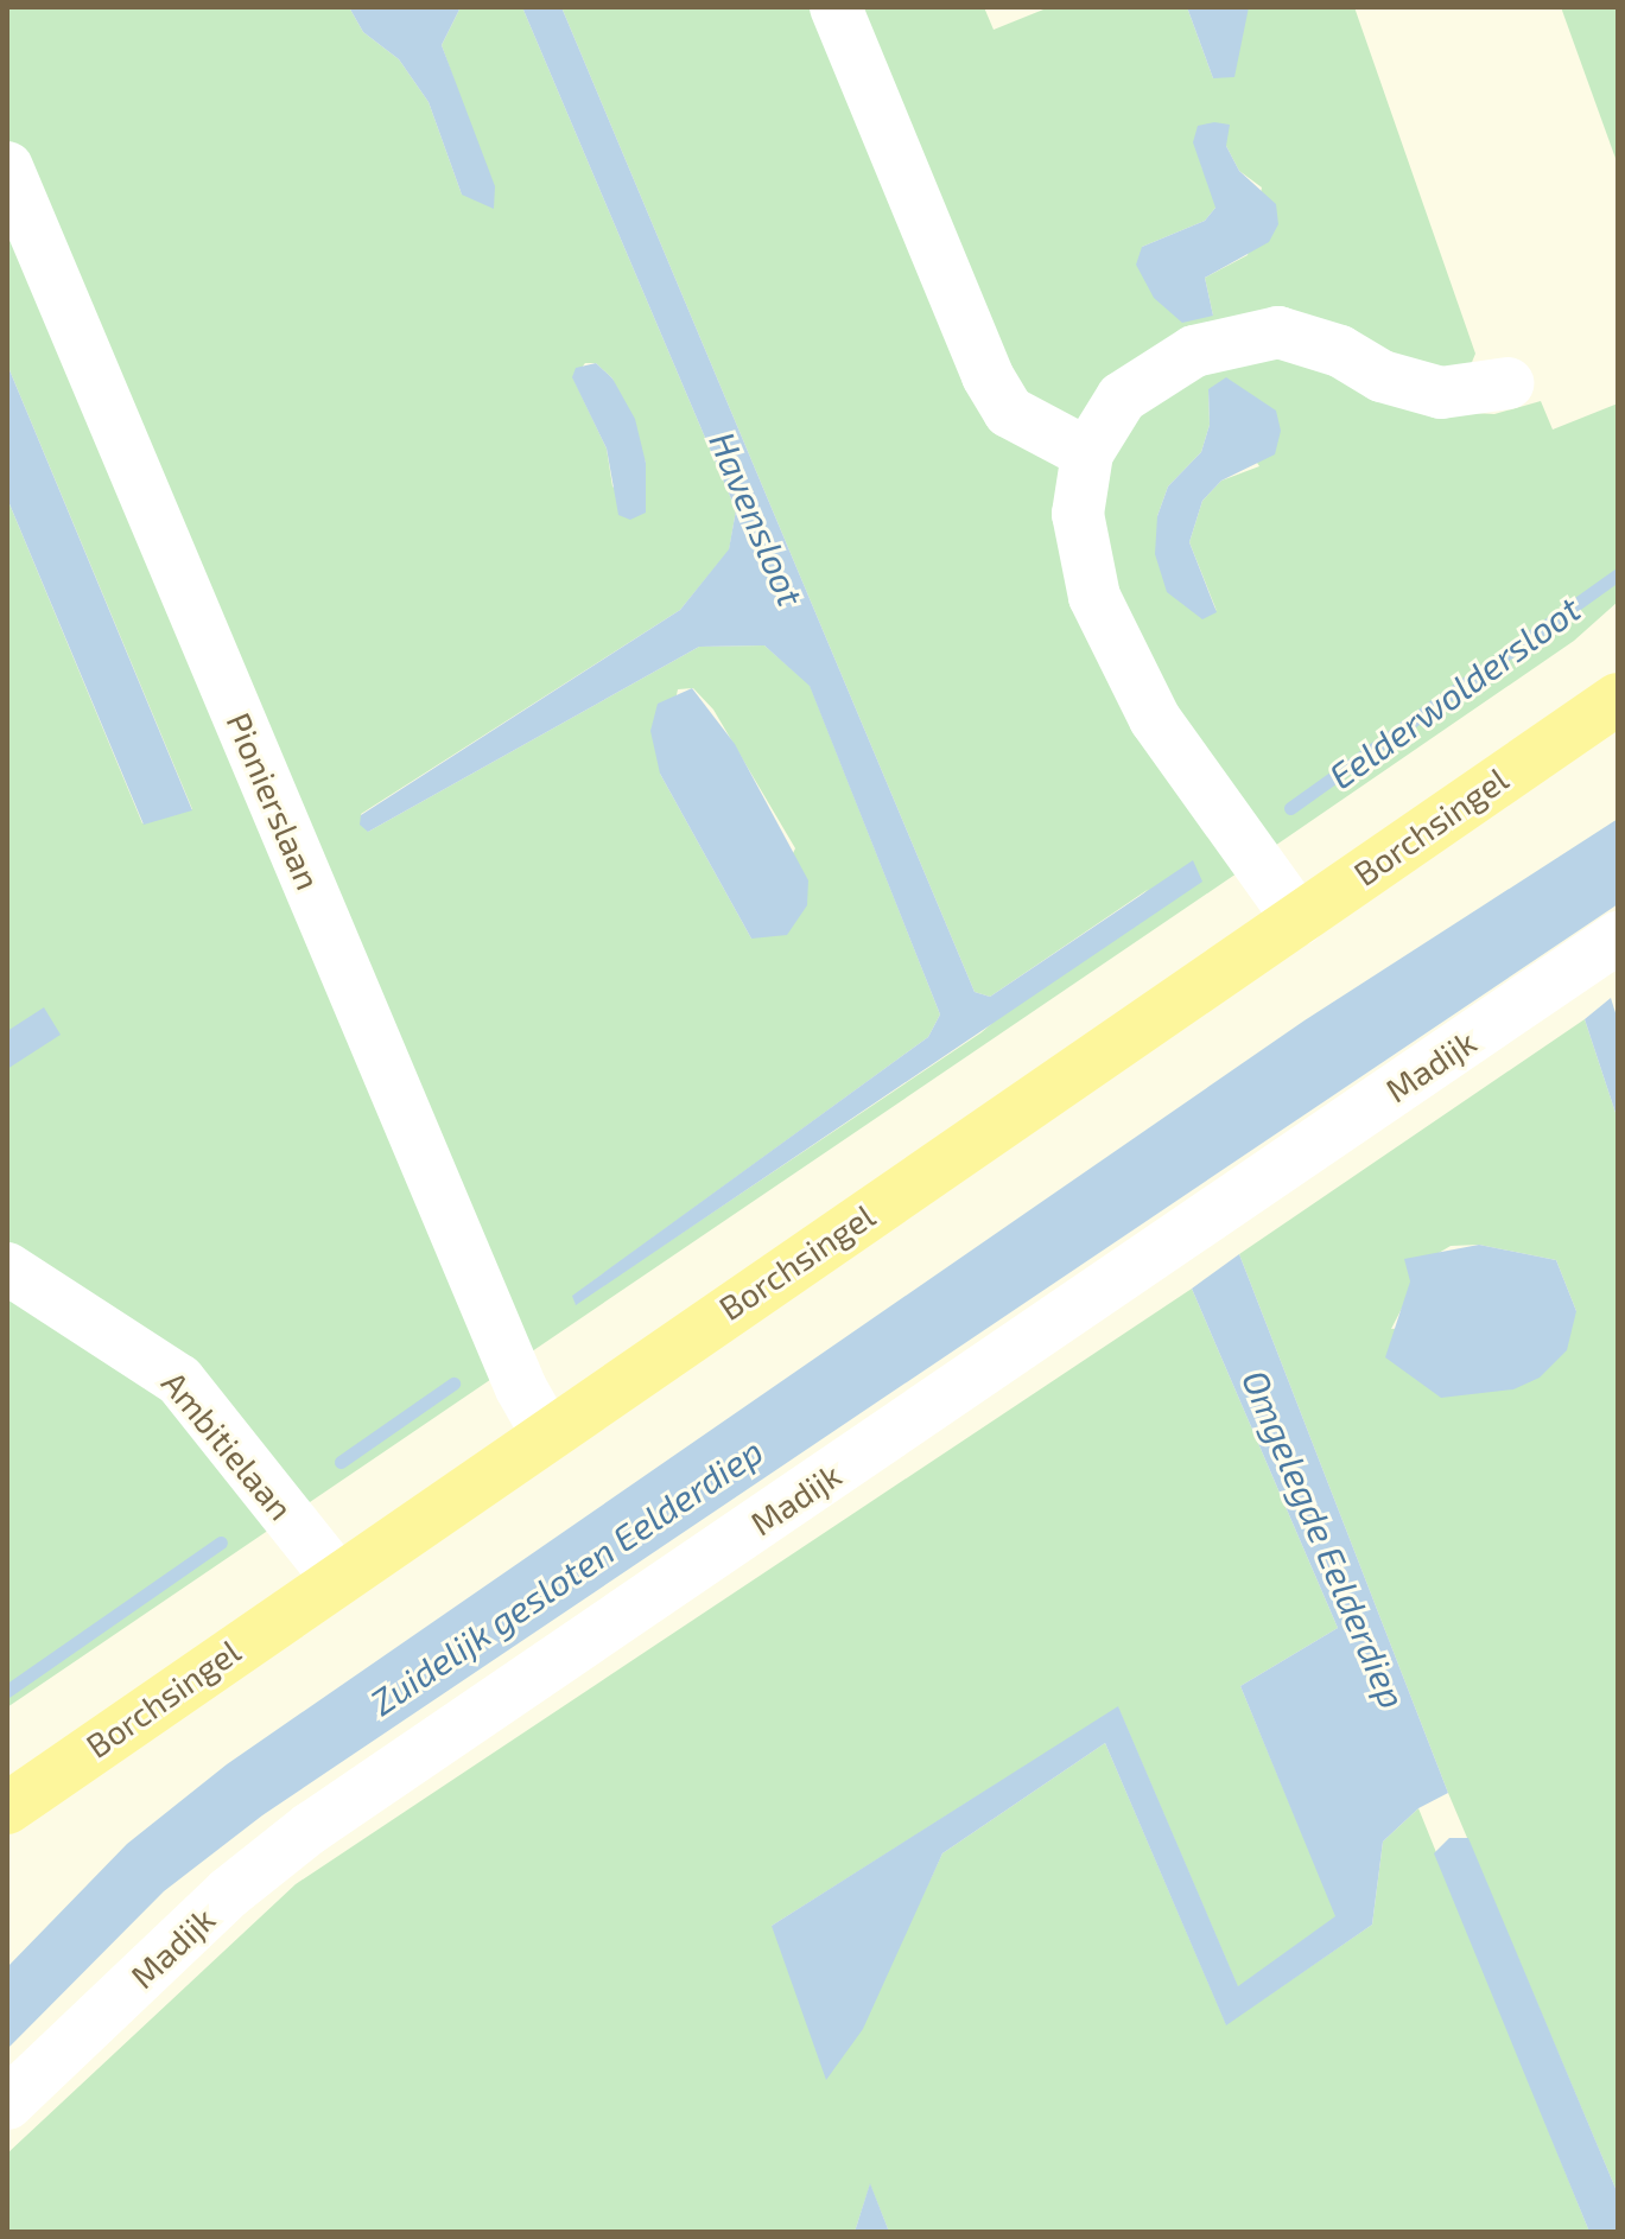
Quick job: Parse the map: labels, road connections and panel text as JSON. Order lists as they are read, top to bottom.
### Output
{
  "streets": {
    "main road": ["Borchsingel"],
    "street": ["Pionierslaan", "Madijk", "Ambitielaan"]
  },
  "crossings": [
    ["Pionierslaan", "Borchsingel"],
    ["Borchsingel", "Ambitielaan"]
  ],
  "water": [
    "Havensloot",
    "Eelderwoldersloot",
    "Omgelegde Eelderdiep",
    "Zuidelijk gesloten Eelderdiep"
  ]
}
